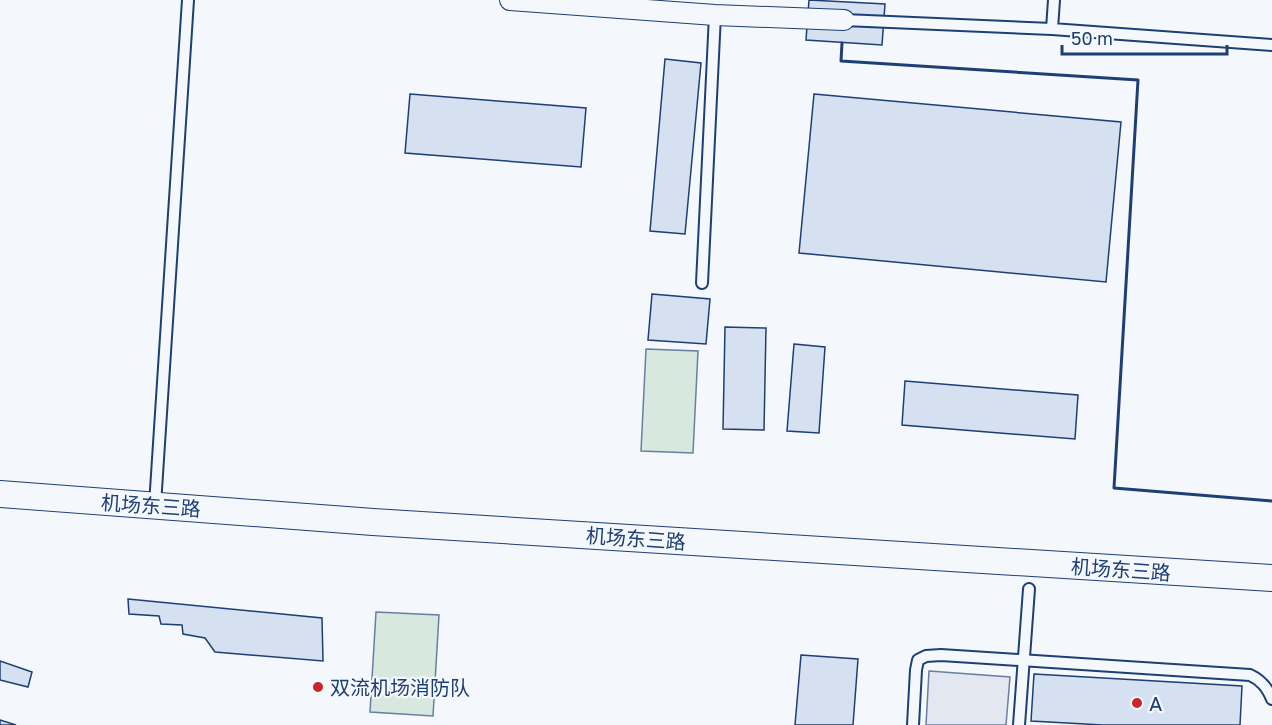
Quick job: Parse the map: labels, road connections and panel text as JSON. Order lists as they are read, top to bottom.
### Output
{
  "streets": {
    "street": ["机场东三路"]
  },
  "places": ["双流机场消防队", "A"],
  "scale_bar": "50 m"
}
